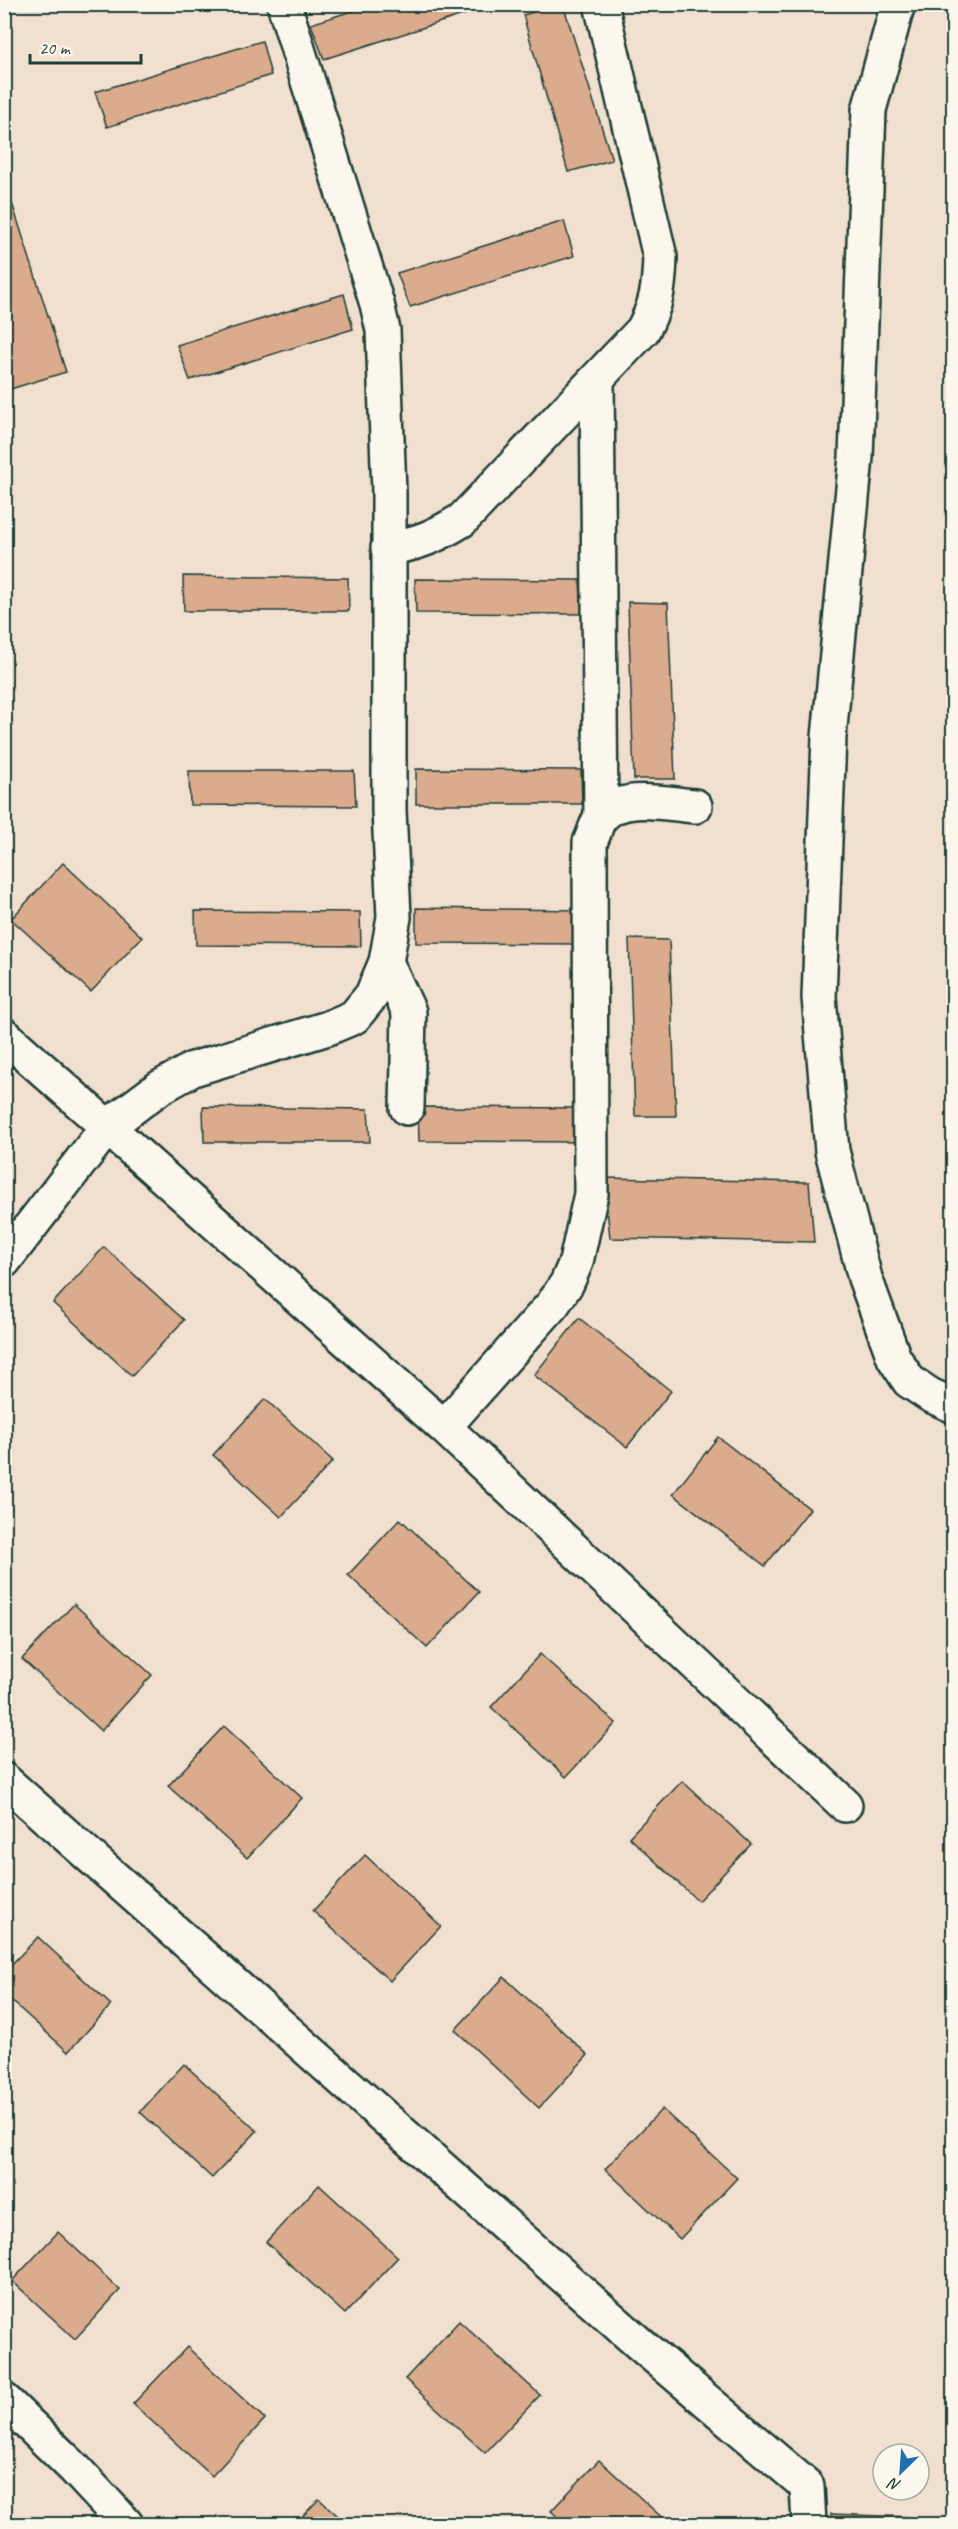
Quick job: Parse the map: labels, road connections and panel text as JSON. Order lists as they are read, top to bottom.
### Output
{
  "scale_bar": "20 m",
  "north": "bottom left"
}
